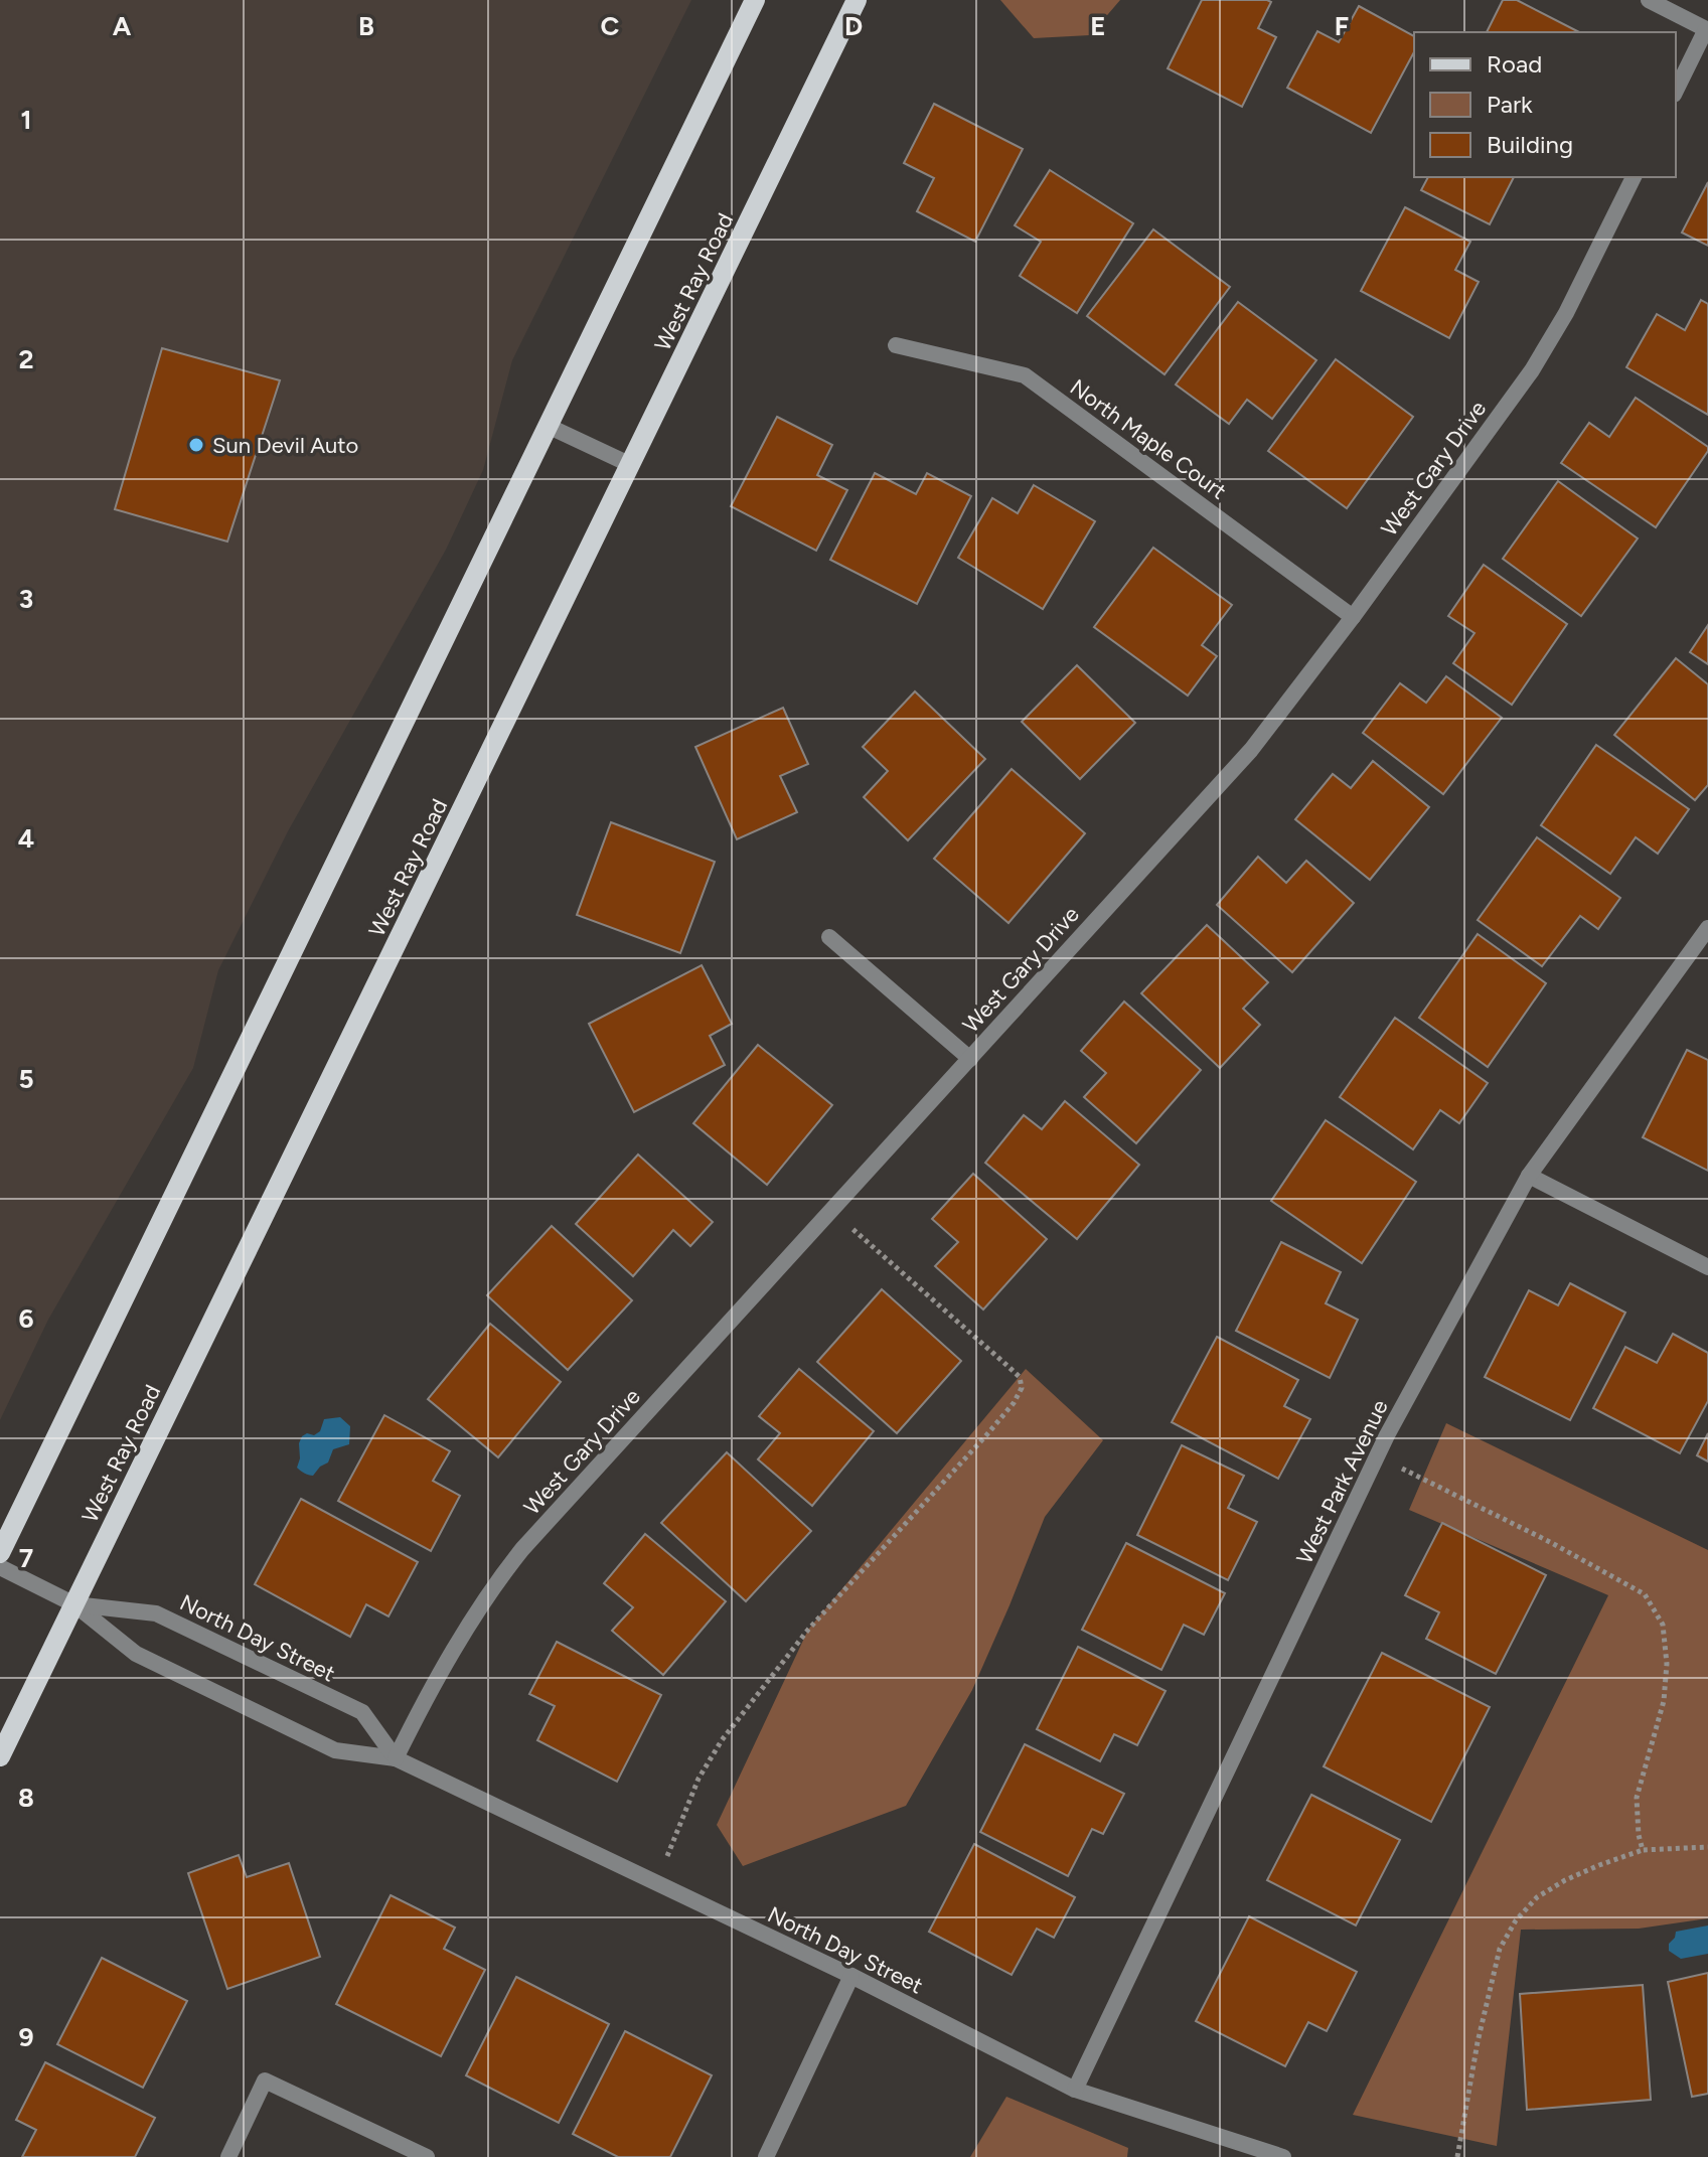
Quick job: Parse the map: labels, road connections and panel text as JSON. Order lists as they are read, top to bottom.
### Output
{
  "streets": {
    "main road": ["West Ray Road"],
    "street": [
      "North Maple Court",
      "West Gary Drive",
      "West Park Avenue",
      "North Day Street"
    ]
  },
  "crossings": [
    ["West Ray Road", "North Day Street"],
    ["North Maple Court", "West Gary Drive"],
    ["West Gary Drive", "North Day Street"],
    ["West Park Avenue", "North Day Street"]
  ],
  "places": ["Sun Devil Auto"],
  "legend": ["Road", "Park", "Building"],
  "grid": {
    "columns": [
      "A",
      "B",
      "C",
      "D",
      "E",
      "F"
    ],
    "rows": [
      "1",
      "2",
      "3",
      "4",
      "5",
      "6",
      "7",
      "8",
      "9"
    ]
  }
}
